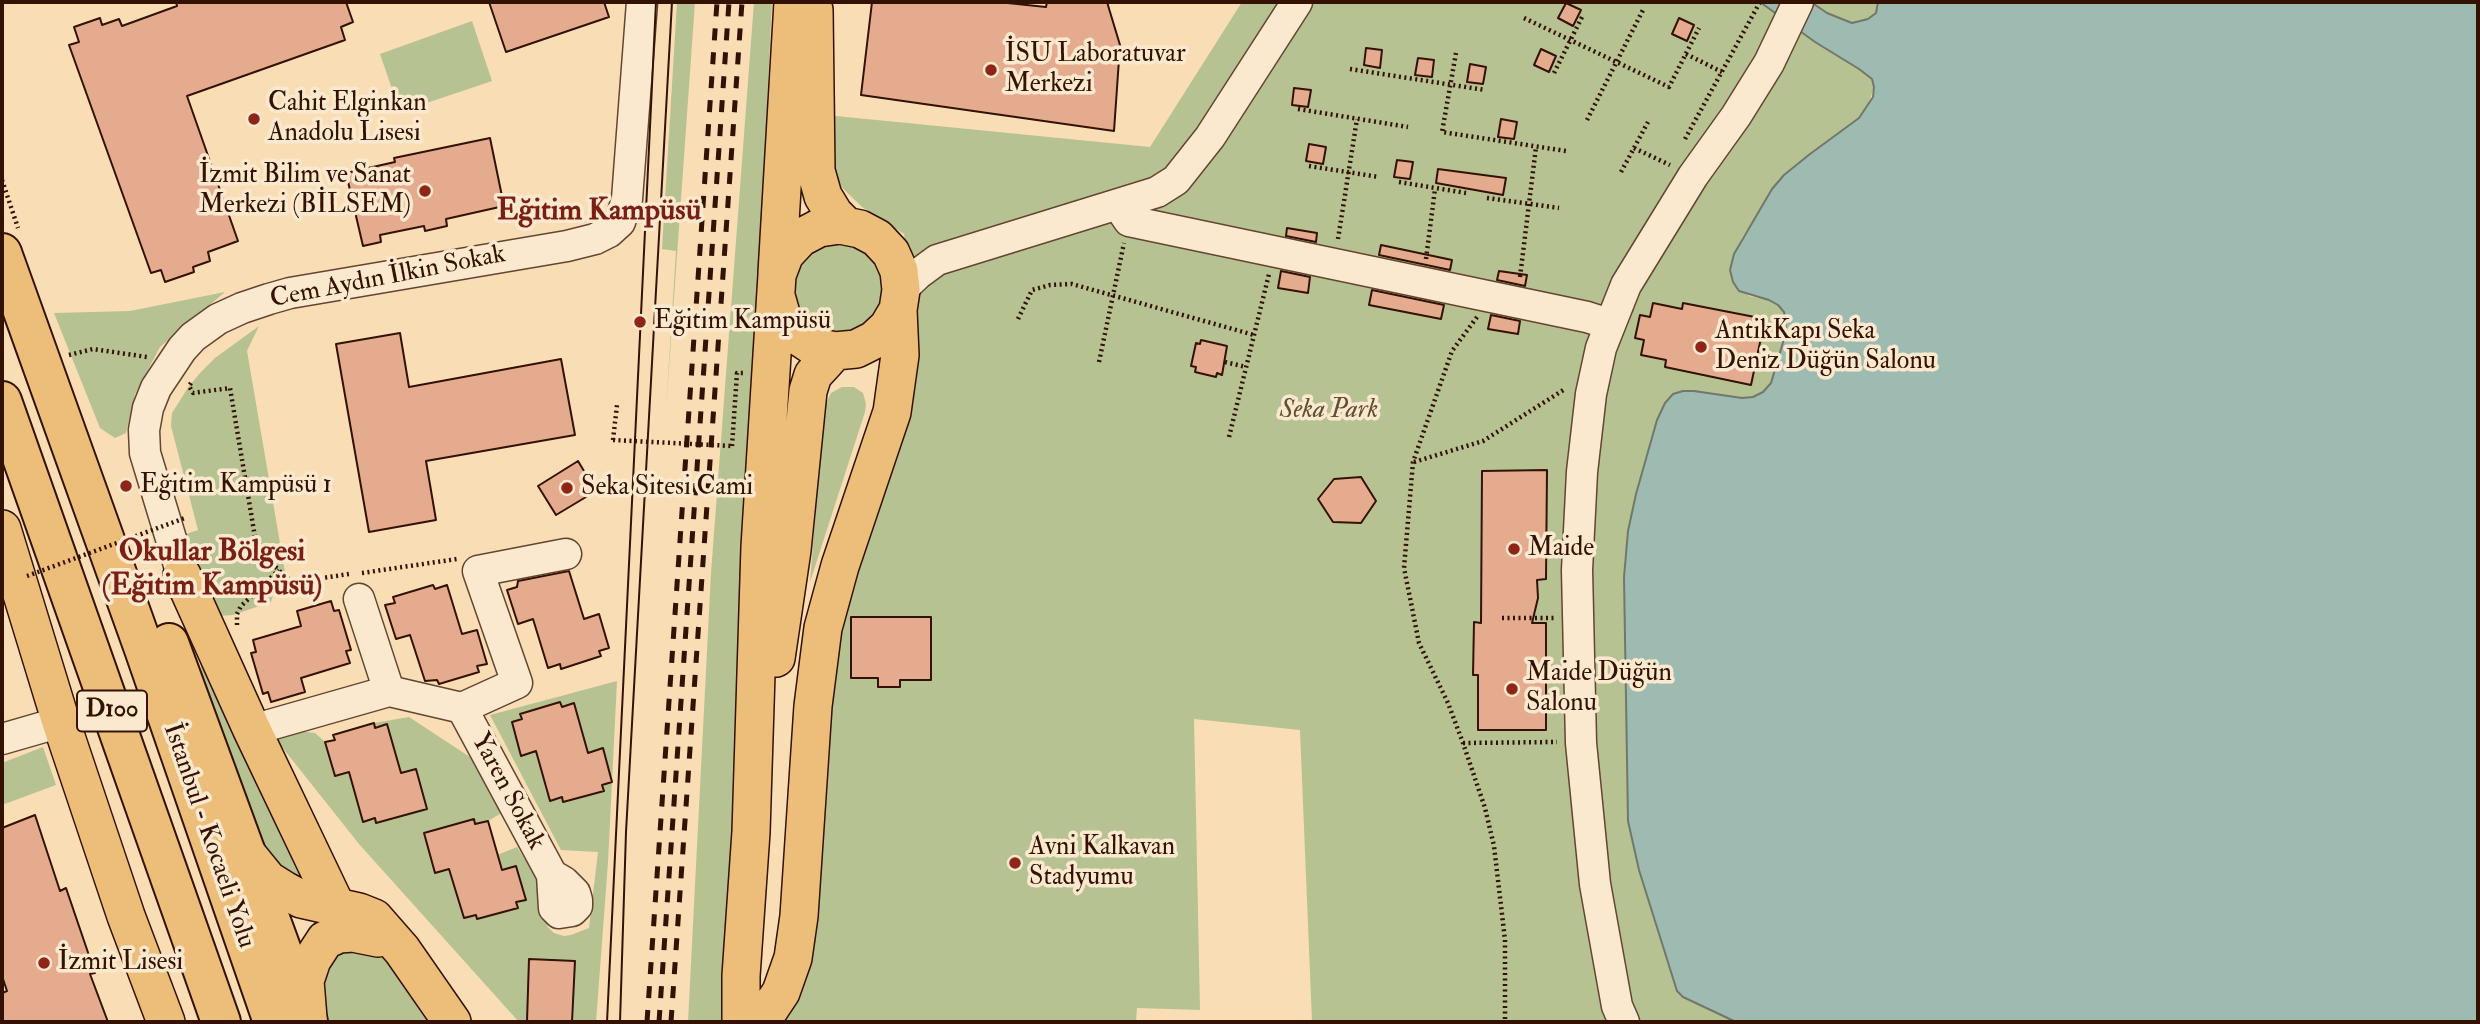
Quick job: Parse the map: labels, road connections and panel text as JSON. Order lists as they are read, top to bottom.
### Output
{
  "streets": {
    "highway": ["D100", "İstanbul - Kocaeli Yolu"],
    "street": ["Cem Aydın İlkin Sokak", "Yaren Sokak"]
  },
  "districts": ["Eğitim Kampüsü", "Okullar Bölgesi (Eğitim Kampüsü)"],
  "parks": ["Seka Park"],
  "places": [
    "İSU Laboratuvar Merkezi",
    "Cahit Elginkan Anadolu Lisesi",
    "İzmit Bilim ve Sanat Merkezi (BİLSEM)",
    "Eğitim Kampüsü",
    "AntikKapı Seka Deniz Düğün Salonu",
    "Eğitim Kampüsü 1",
    "Seka Sitesi Cami",
    "Maide",
    "Maide Düğün Salonu",
    "Avni Kalkavan Stadyumu",
    "İzmit Lisesi"
  ]
}
